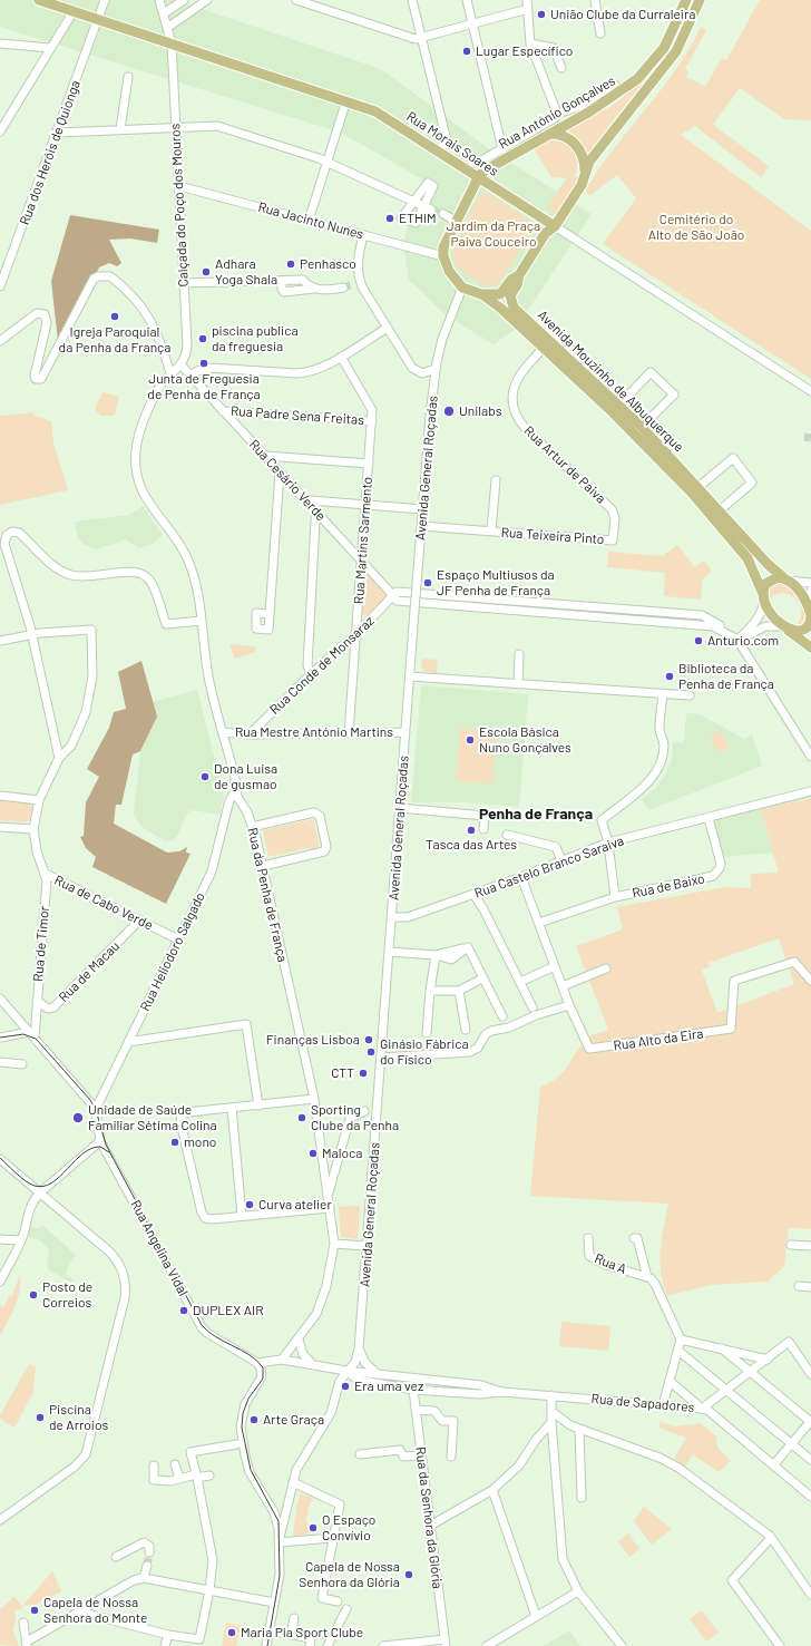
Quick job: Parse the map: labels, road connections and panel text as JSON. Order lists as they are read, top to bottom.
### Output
{
  "streets": {
    "main road": ["Rua António Gonçalves", "Rua Morais Soares", "Avenida Mouzinho de Albuquerque"],
    "street": [
      "Rua dos Heróis de Quionga",
      "Calçada do Poço dos Mouros",
      "Rua Jacinto Nunes",
      "Rua Padre Sena Freitas",
      "Rua Artur de Paiva",
      "Avenida General Roçadas",
      "Rua Cesário Verde",
      "Rua Teixeira Pinto",
      "Rua Martins Sarmento",
      "Rua Conde de Monsaraz",
      "Rua Mestre António Martins",
      "Rua Castelo Branco Saraiva",
      "Rua de Baixo",
      "Rua da Penha de França",
      "Rua de Cabo Verde",
      "Rua de Timor",
      "Rua Heliodoro Salgado",
      "Rua de Macau",
      "Rua Alto da Eira",
      "Rua Angelina Vidal",
      "Rua A",
      "Rua de Sapadores",
      "Rua da Senhora da Glória"
    ]
  },
  "crossings": [
    ["Rua António Gonçalves", "Rua Morais Soares"],
    ["Rua Morais Soares", "Rua dos Heróis de Quionga"],
    ["Rua Morais Soares", "Calçada do Poço dos Mouros"],
    ["Calçada do Poço dos Mouros", "Rua Jacinto Nunes"],
    ["Calçada do Poço dos Mouros", "Rua Cesário Verde"],
    ["Calçada do Poço dos Mouros", "Rua da Penha de França"],
    ["Avenida Mouzinho de Albuquerque", "Rua Artur de Paiva"],
    ["Avenida Mouzinho de Albuquerque", "Avenida General Roçadas"],
    ["Rua Padre Sena Freitas", "Rua Cesário Verde"],
    ["Rua Padre Sena Freitas", "Rua Martins Sarmento"],
    ["Rua Artur de Paiva", "Rua Teixeira Pinto"],
    ["Avenida General Roçadas", "Rua Teixeira Pinto"],
    ["Avenida General Roçadas", "Rua Mestre António Martins"],
    ["Avenida General Roçadas", "Rua Castelo Branco Saraiva"],
    ["Avenida General Roçadas", "Rua de Sapadores"],
    ["Rua Cesário Verde", "Rua Martins Sarmento"],
    ["Rua Cesário Verde", "Rua Conde de Monsaraz"],
    ["Rua Cesário Verde", "Rua da Penha de França"],
    ["Rua Martins Sarmento", "Rua Conde de Monsaraz"],
    ["Rua Martins Sarmento", "Rua Mestre António Martins"],
    ["Rua Conde de Monsaraz", "Rua Mestre António Martins"],
    ["Rua Mestre António Martins", "Rua da Penha de França"],
    ["Rua Castelo Branco Saraiva", "Rua de Baixo"],
    ["Rua da Penha de França", "Rua Heliodoro Salgado"],
    ["Rua da Penha de França", "Rua de Sapadores"],
    ["Rua de Cabo Verde", "Rua de Timor"],
    ["Rua de Cabo Verde", "Rua Heliodoro Salgado"],
    ["Rua de Cabo Verde", "Rua de Macau"],
    ["Rua de Timor", "Rua de Macau"],
    ["Rua Heliodoro Salgado", "Rua Angelina Vidal"],
    ["Rua Angelina Vidal", "Rua de Sapadores"],
    ["Rua de Sapadores", "Rua da Senhora da Glória"]
  ],
  "districts": ["Penha de França"],
  "parks": ["Cemitério do Alto de São João", "Jardim da Praça Paiva Couceiro"],
  "places": [
    "União Clube da Curraleira",
    "Lugar Específico",
    "ETHIM",
    "Penhasco",
    "Adhara Yoga Shala",
    "Igreja Paroquial da Penha da França",
    "piscina publica da freguesia",
    "Junta de Freguesia de Penha de França",
    "Unilabs",
    "Espaço Multiusos da JF Penha de França",
    "Anturio.com",
    "Biblioteca da Penha de França",
    "Escola Básica Nuno Gonçalves",
    "Dona Luisa de gusmao",
    "Tasca das Artes",
    "Finanças Lisboa",
    "Ginásio Fábrica do Físico",
    "CTT",
    "Unidade de Saúde Familiar Sétima Colina",
    "Sporting Clube da Penha",
    "mono",
    "Maloca",
    "Curva atelier",
    "Posto de Correios",
    "DUPLEX AIR",
    "Era uma vez",
    "Piscina de Arroios",
    "Arte Graça",
    "O Espaço Convívio",
    "Capela de Nossa Senhora da Glória",
    "Capela de Nossa Senhora do Monte",
    "Maria Pia Sport Clube"
  ]
}
